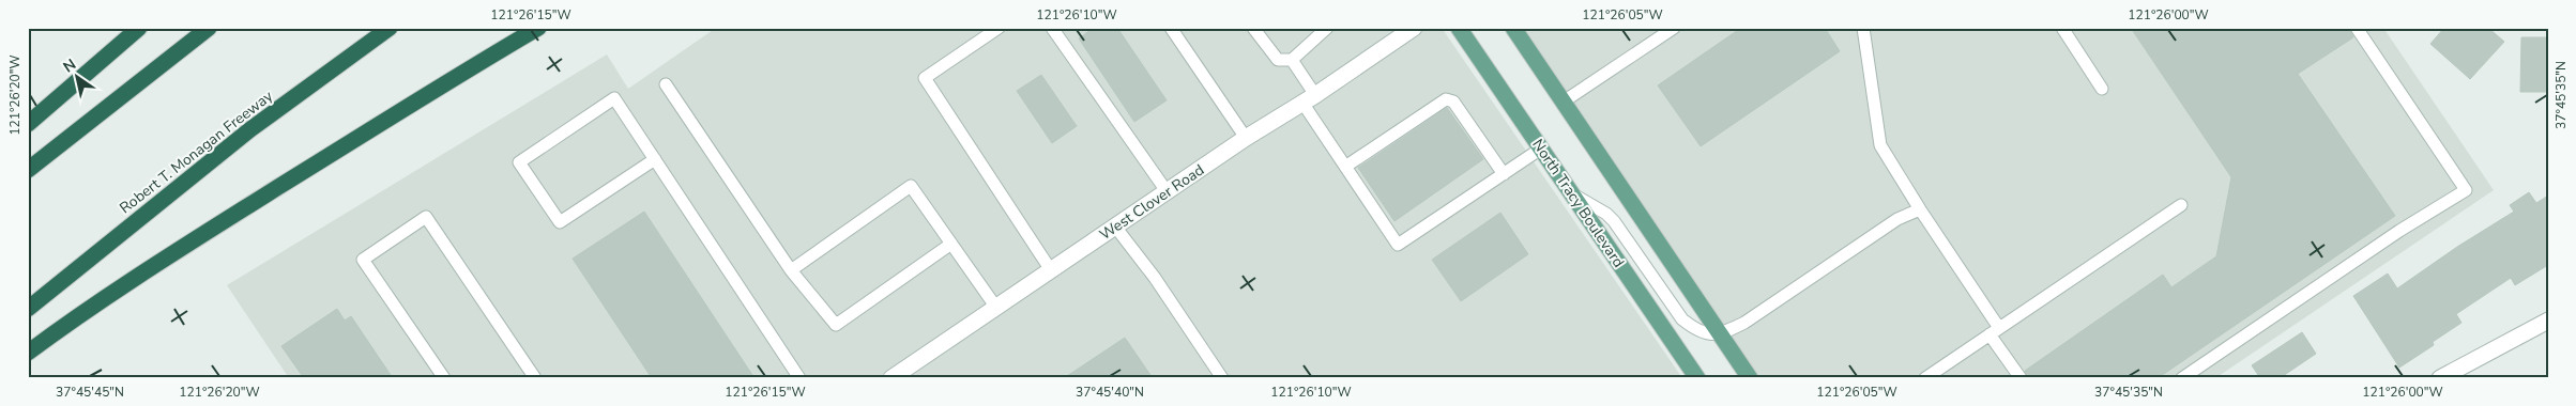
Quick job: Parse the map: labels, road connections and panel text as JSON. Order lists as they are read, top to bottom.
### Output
{
  "streets": {
    "highway": ["Robert T. Monagan Freeway"],
    "main road": ["North Tracy Boulevard"],
    "street": ["West Clover Road"]
  },
  "north": "top left",
  "coordinates": [
    "121°26'15\"W",
    "121°26'10\"W",
    "121°26'05\"W",
    "121°26'00\"W",
    "121°26'20\"W",
    "37°45'35\"N",
    "37°45'45\"N",
    "37°45'40\"N"
  ]
}
